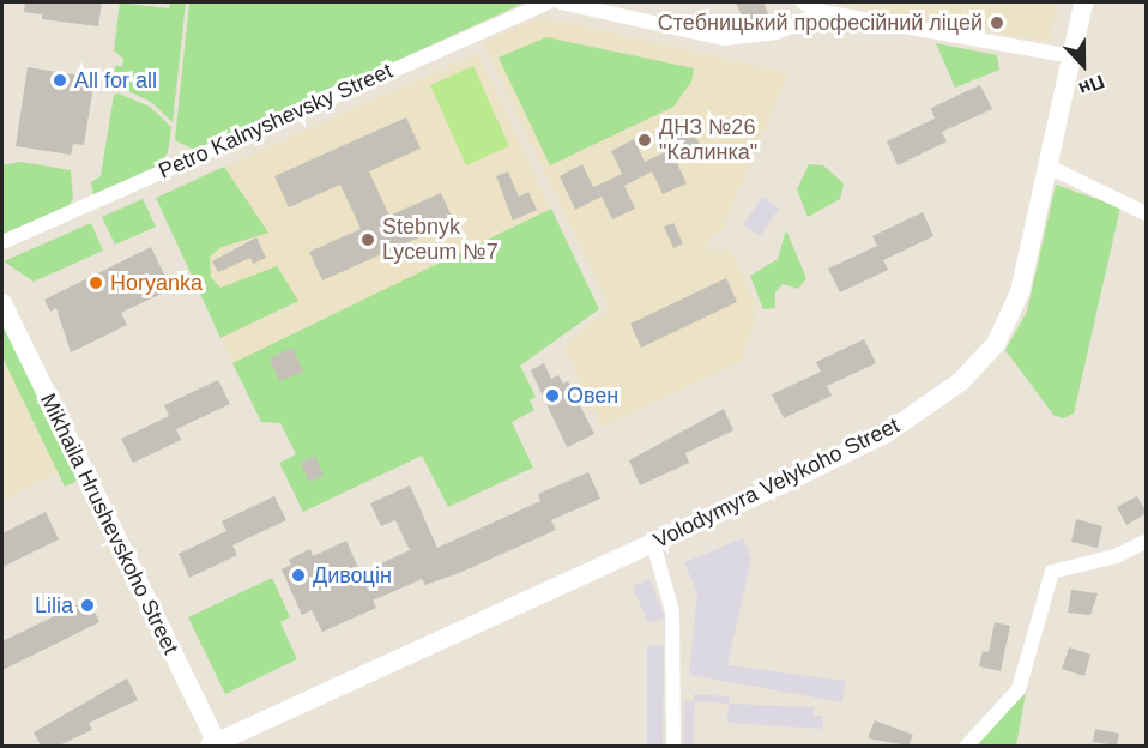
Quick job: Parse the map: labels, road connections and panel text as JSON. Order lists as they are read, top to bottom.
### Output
{
  "streets": {
    "street": ["Petro Kalnyshevsky Street", "Volodymyra Velykoho Street", "Mikhaila Hrushevskoho Street"]
  },
  "crossings": [
    ["Volodymyra Velykoho Street", "Mikhaila Hrushevskoho Street"]
  ],
  "places": [
    "Стебницький професійний ліцей",
    "All for all",
    "ДНЗ №26 \"Калинка\"",
    "Stebnyk Lyceum №7",
    "Horyanka",
    "Овен",
    "Дивоцін",
    "Lilia"
  ],
  "north": "bottom"
}
